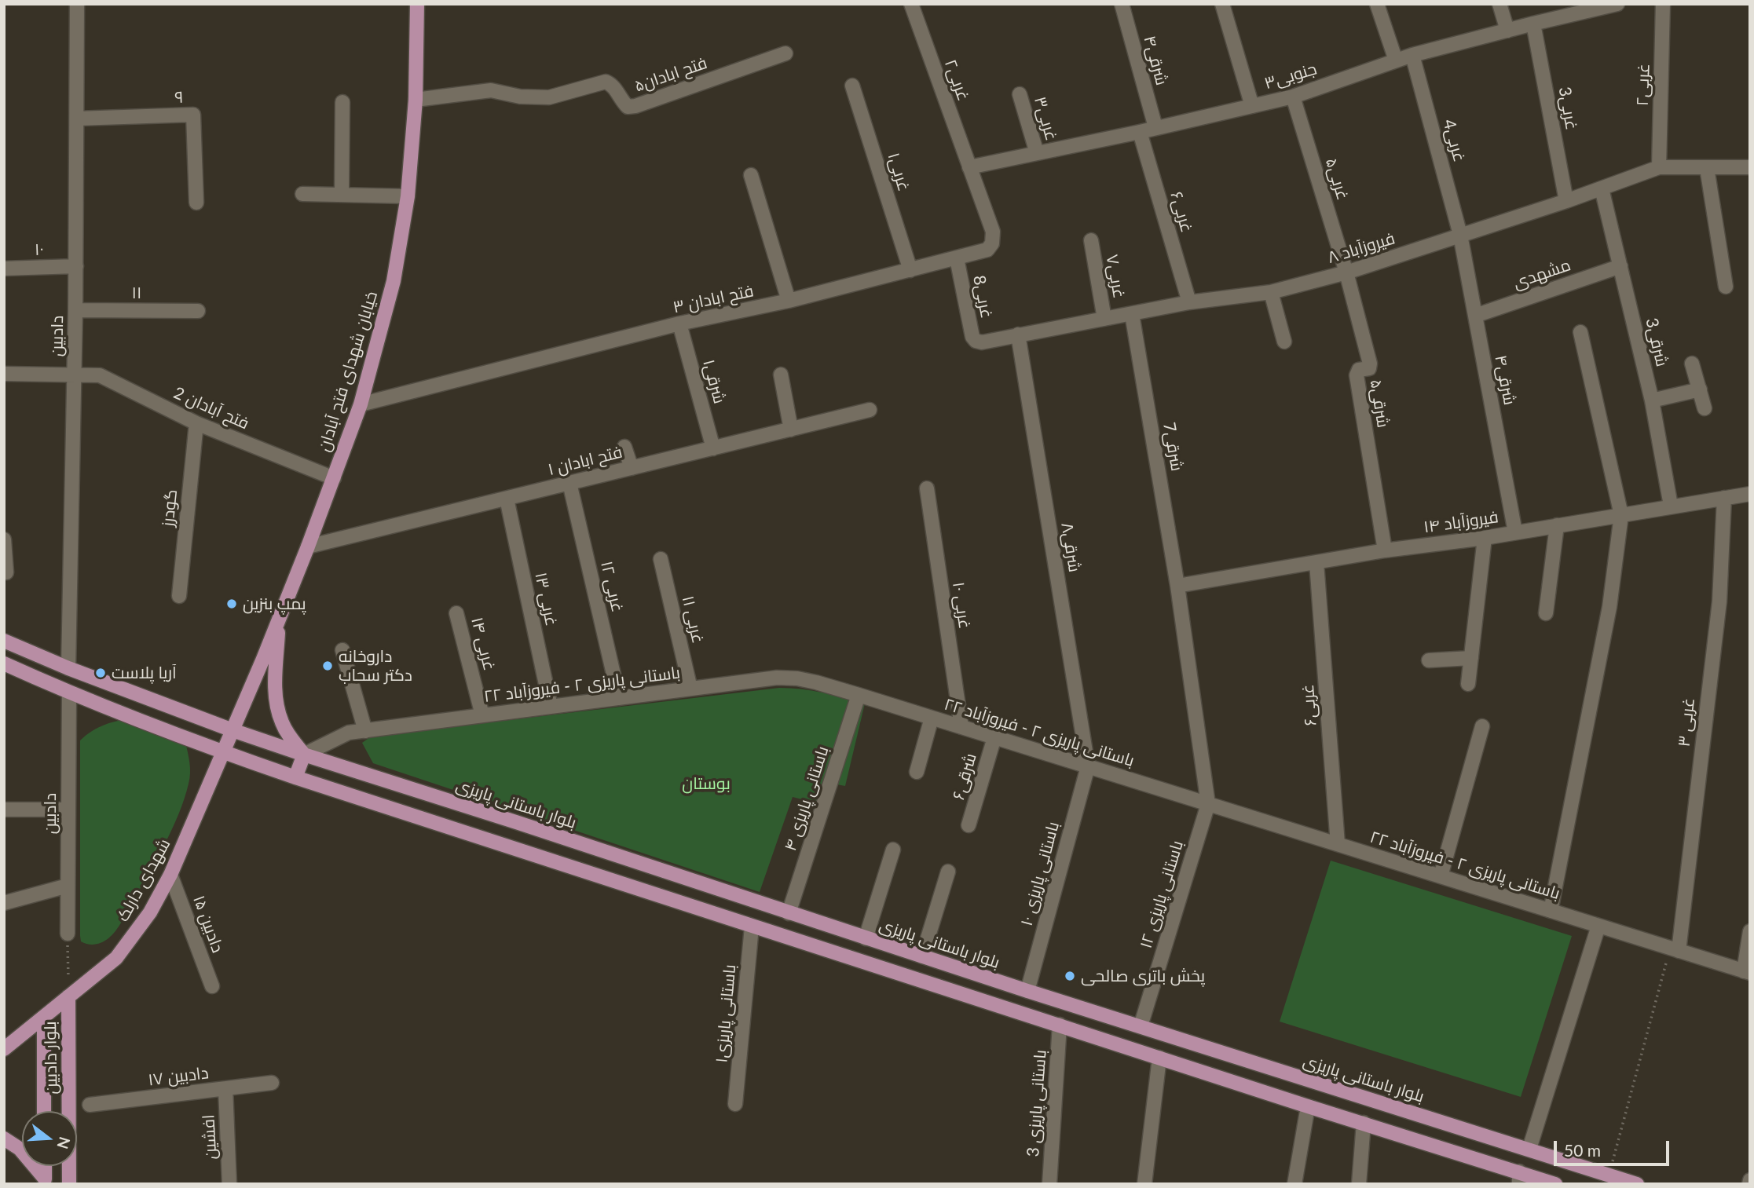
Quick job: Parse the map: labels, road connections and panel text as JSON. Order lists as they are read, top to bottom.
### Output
{
  "streets": {
    "main road": [
      "خیابان شهدای فتح آبادان",
      "بلوار باستانی پاریزی",
      "شهدای دارلک",
      "بلوار دادبین"
    ],
    "street": [
      "شرقی۴",
      "فتح ابادان۵",
      "جنوبی۳",
      "غربی۲",
      "۹",
      "غربی3",
      "غربی۳",
      "غربی4",
      "غربی۱",
      "غربی۵",
      "غربی۶",
      "فیروزآباد ۸",
      "۱۰",
      "مشهدی",
      "غربی۷",
      "۱۱",
      "غربی8",
      "فتح ابادان ۳",
      "دادبین",
      "شرقی3",
      "شرقی۱",
      "شرقی۵",
      "فتح آبادان 2",
      "شرقی7",
      "فتح ابادان ۱",
      "گودرز",
      "فیروزآباد ۱۴",
      "شرقی۸",
      "غربی ۱۲",
      "غربی ۱۳",
      "غربی ۱۰",
      "غربی ۱۱",
      "غربی ۱۴",
      "باستانی پاریزی ۲ - فیروزآباد ۲۲",
      "غربی ۳",
      "شرقی۶",
      "باستانی پاریزی ۴",
      "باستانی پاریزی ۱۰",
      "باستانی پاریزی ۱۲",
      "دادبین ۱۵",
      "باستانی پاریزی۱",
      "دادبین ۱۷",
      "باستانی پاریزی 3",
      "افشین"
    ]
  },
  "crossings": [
    ["شرقی۴", "جنوبی۳"],
    ["شرقی۴", "غربی4"],
    ["شرقی۴", "فیروزآباد ۸"],
    ["شرقی۴", "مشهدی"],
    ["شرقی۴", "فیروزآباد ۱۴"],
    ["فتح ابادان۵", "خیابان شهدای فتح آبادان"],
    ["جنوبی۳", "غربی۲"],
    ["جنوبی۳", "غربی3"],
    ["جنوبی۳", "غربی۳"],
    ["جنوبی۳", "غربی4"],
    ["جنوبی۳", "غربی۵"],
    ["جنوبی۳", "غربی۶"],
    ["جنوبی۳", "فتح ابادان ۳"],
    ["غربی۲", "فیروزآباد ۸"],
    ["غربی۲", "فتح ابادان ۳"],
    ["۹", "دادبین"],
    ["غربی3", "فیروزآباد ۸"],
    ["غربی4", "فیروزآباد ۸"],
    ["غربی۱", "فتح ابادان ۳"],
    ["غربی۵", "فیروزآباد ۸"],
    ["غربی۵", "شرقی۵"],
    ["غربی۶", "فیروزآباد ۸"],
    ["غربی۶", "فیروزآباد ۱۴"],
    ["غربی۶", "باستانی پاریزی ۲ - فیروزآباد ۲۲"],
    ["فیروزآباد ۸", "غربی۷"],
    ["فیروزآباد ۸", "غربی8"],
    ["فیروزآباد ۸", "شرقی3"],
    ["فیروزآباد ۸", "شرقی۵"],
    ["فیروزآباد ۸", "شرقی7"],
    ["فیروزآباد ۸", "شرقی۸"],
    ["۱۰", "دادبین"],
    ["مشهدی", "شرقی3"],
    ["۱۱", "دادبین"],
    ["غربی8", "فتح ابادان ۳"],
    ["فتح ابادان ۳", "خیابان شهدای فتح آبادان"],
    ["فتح ابادان ۳", "شرقی۱"],
    ["دادبین", "فتح آبادان 2"],
    ["دادبین", "بلوار باستانی پاریزی"],
    ["شرقی3", "فیروزآباد ۱۴"],
    ["خیابان شهدای فتح آبادان", "فتح آبادان 2"],
    ["خیابان شهدای فتح آبادان", "فتح ابادان ۱"],
    ["خیابان شهدای فتح آبادان", "بلوار باستانی پاریزی"],
    ["خیابان شهدای فتح آبادان", "شهدای دارلک"],
    ["شرقی۱", "فتح ابادان ۱"],
    ["شرقی۵", "فیروزآباد ۱۴"],
    ["فتح آبادان 2", "گودرز"],
    ["شرقی7", "فیروزآباد ۱۴"],
    ["شرقی7", "باستانی پاریزی ۲ - فیروزآباد ۲۲"],
    ["شرقی7", "باستانی پاریزی ۱۲"],
    ["فتح ابادان ۱", "غربی ۱۲"],
    ["فتح ابادان ۱", "غربی ۱۳"],
    ["فیروزآباد ۱۴", "غربی ۳"],
    ["شرقی۸", "باستانی پاریزی ۲ - فیروزآباد ۲۲"],
    ["شرقی۸", "باستانی پاریزی ۱۰"],
    ["غربی ۱۲", "باستانی پاریزی ۲ - فیروزآباد ۲۲"],
    ["غربی ۱۳", "باستانی پاریزی ۲ - فیروزآباد ۲۲"],
    ["غربی ۱۰", "باستانی پاریزی ۲ - فیروزآباد ۲۲"],
    ["غربی ۱۱", "باستانی پاریزی ۲ - فیروزآباد ۲۲"],
    ["غربی ۱۴", "باستانی پاریزی ۲ - فیروزآباد ۲۲"],
    ["باستانی پاریزی ۲ - فیروزآباد ۲۲", "غربی ۳"],
    ["باستانی پاریزی ۲ - فیروزآباد ۲۲", "شرقی۶"],
    ["باستانی پاریزی ۲ - فیروزآباد ۲۲", "باستانی پاریزی ۴"],
    ["باستانی پاریزی ۲ - فیروزآباد ۲۲", "بلوار باستانی پاریزی"],
    ["باستانی پاریزی ۲ - فیروزآباد ۲۲", "باستانی پاریزی ۱۰"],
    ["باستانی پاریزی ۲ - فیروزآباد ۲۲", "باستانی پاریزی ۱۲"],
    ["باستانی پاریزی ۴", "بلوار باستانی پاریزی"],
    ["بلوار باستانی پاریزی", "باستانی پاریزی ۱۰"],
    ["بلوار باستانی پاریزی", "شهدای دارلک"],
    ["بلوار باستانی پاریزی", "باستانی پاریزی ۱۲"],
    ["شهدای دارلک", "دادبین ۱۵"],
    ["شهدای دارلک", "بلوار دادبین"],
    ["دادبین ۱۷", "افشین"]
  ],
  "parks": ["بوستان"],
  "places": [
    "پمپ بنزین",
    "داروخانه دکتر سحاب",
    "آریا پلاست",
    "پخش باتری صالحی"
  ],
  "scale_bar": "50 m",
  "north": "right"
}
